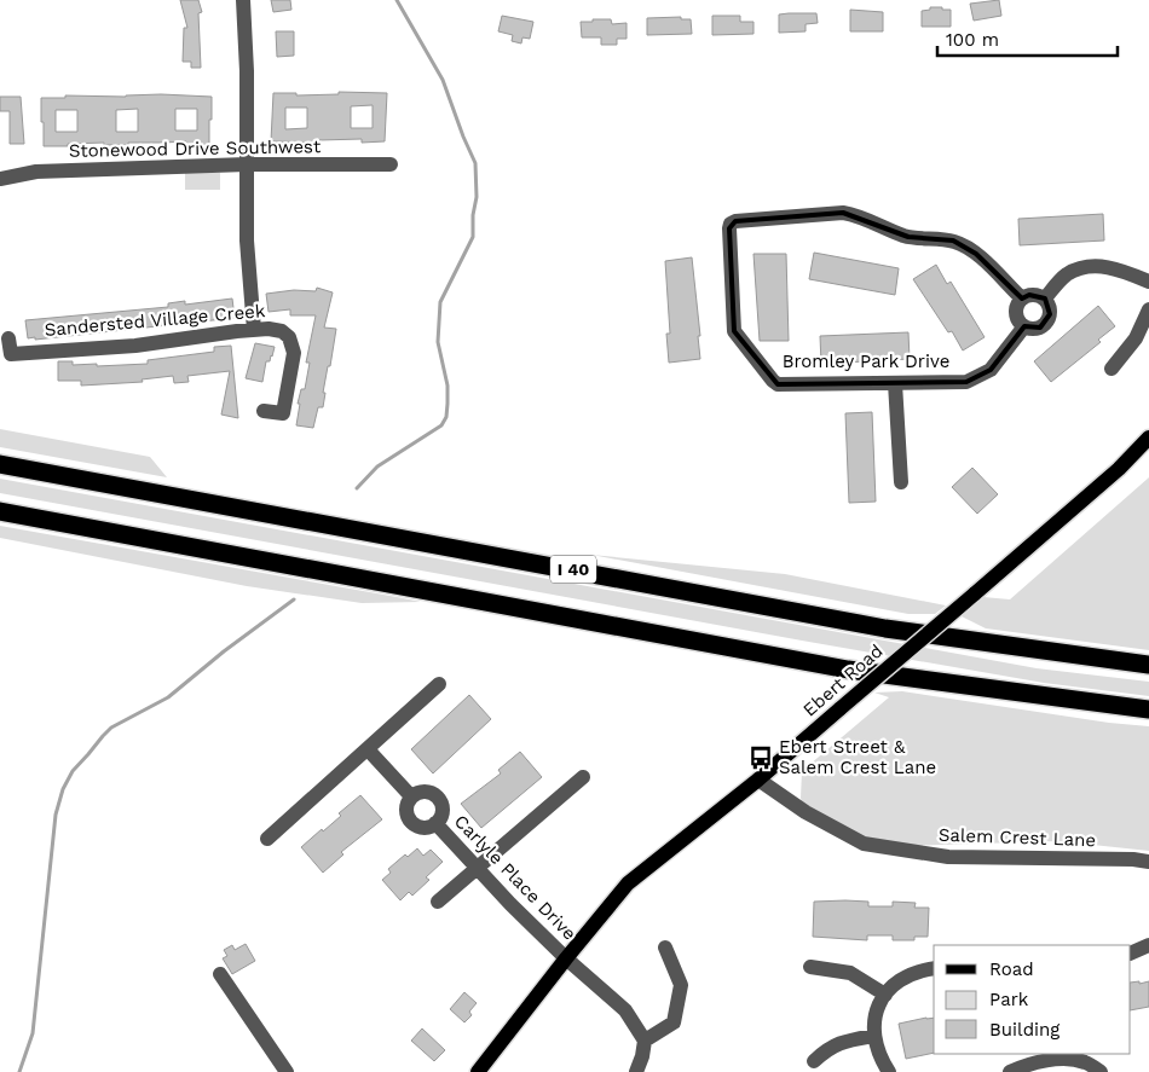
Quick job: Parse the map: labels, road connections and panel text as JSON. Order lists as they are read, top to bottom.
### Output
{
  "streets": {
    "highway": ["I 40"],
    "main road": ["Ebert Road"],
    "street": [
      "Stonewood Drive Southwest",
      "Sandersted Village Creek",
      "Bromley Park Drive",
      "Salem Crest Lane",
      "Carlyle Place Drive"
    ]
  },
  "crossings": [
    ["Ebert Road", "Salem Crest Lane"],
    ["Ebert Road", "Carlyle Place Drive"]
  ],
  "places": {
    "bus stop": ["Ebert Street & Salem Crest Lane"]
  },
  "legend": ["Road", "Park", "Building"],
  "scale_bar": "100 m"
}
